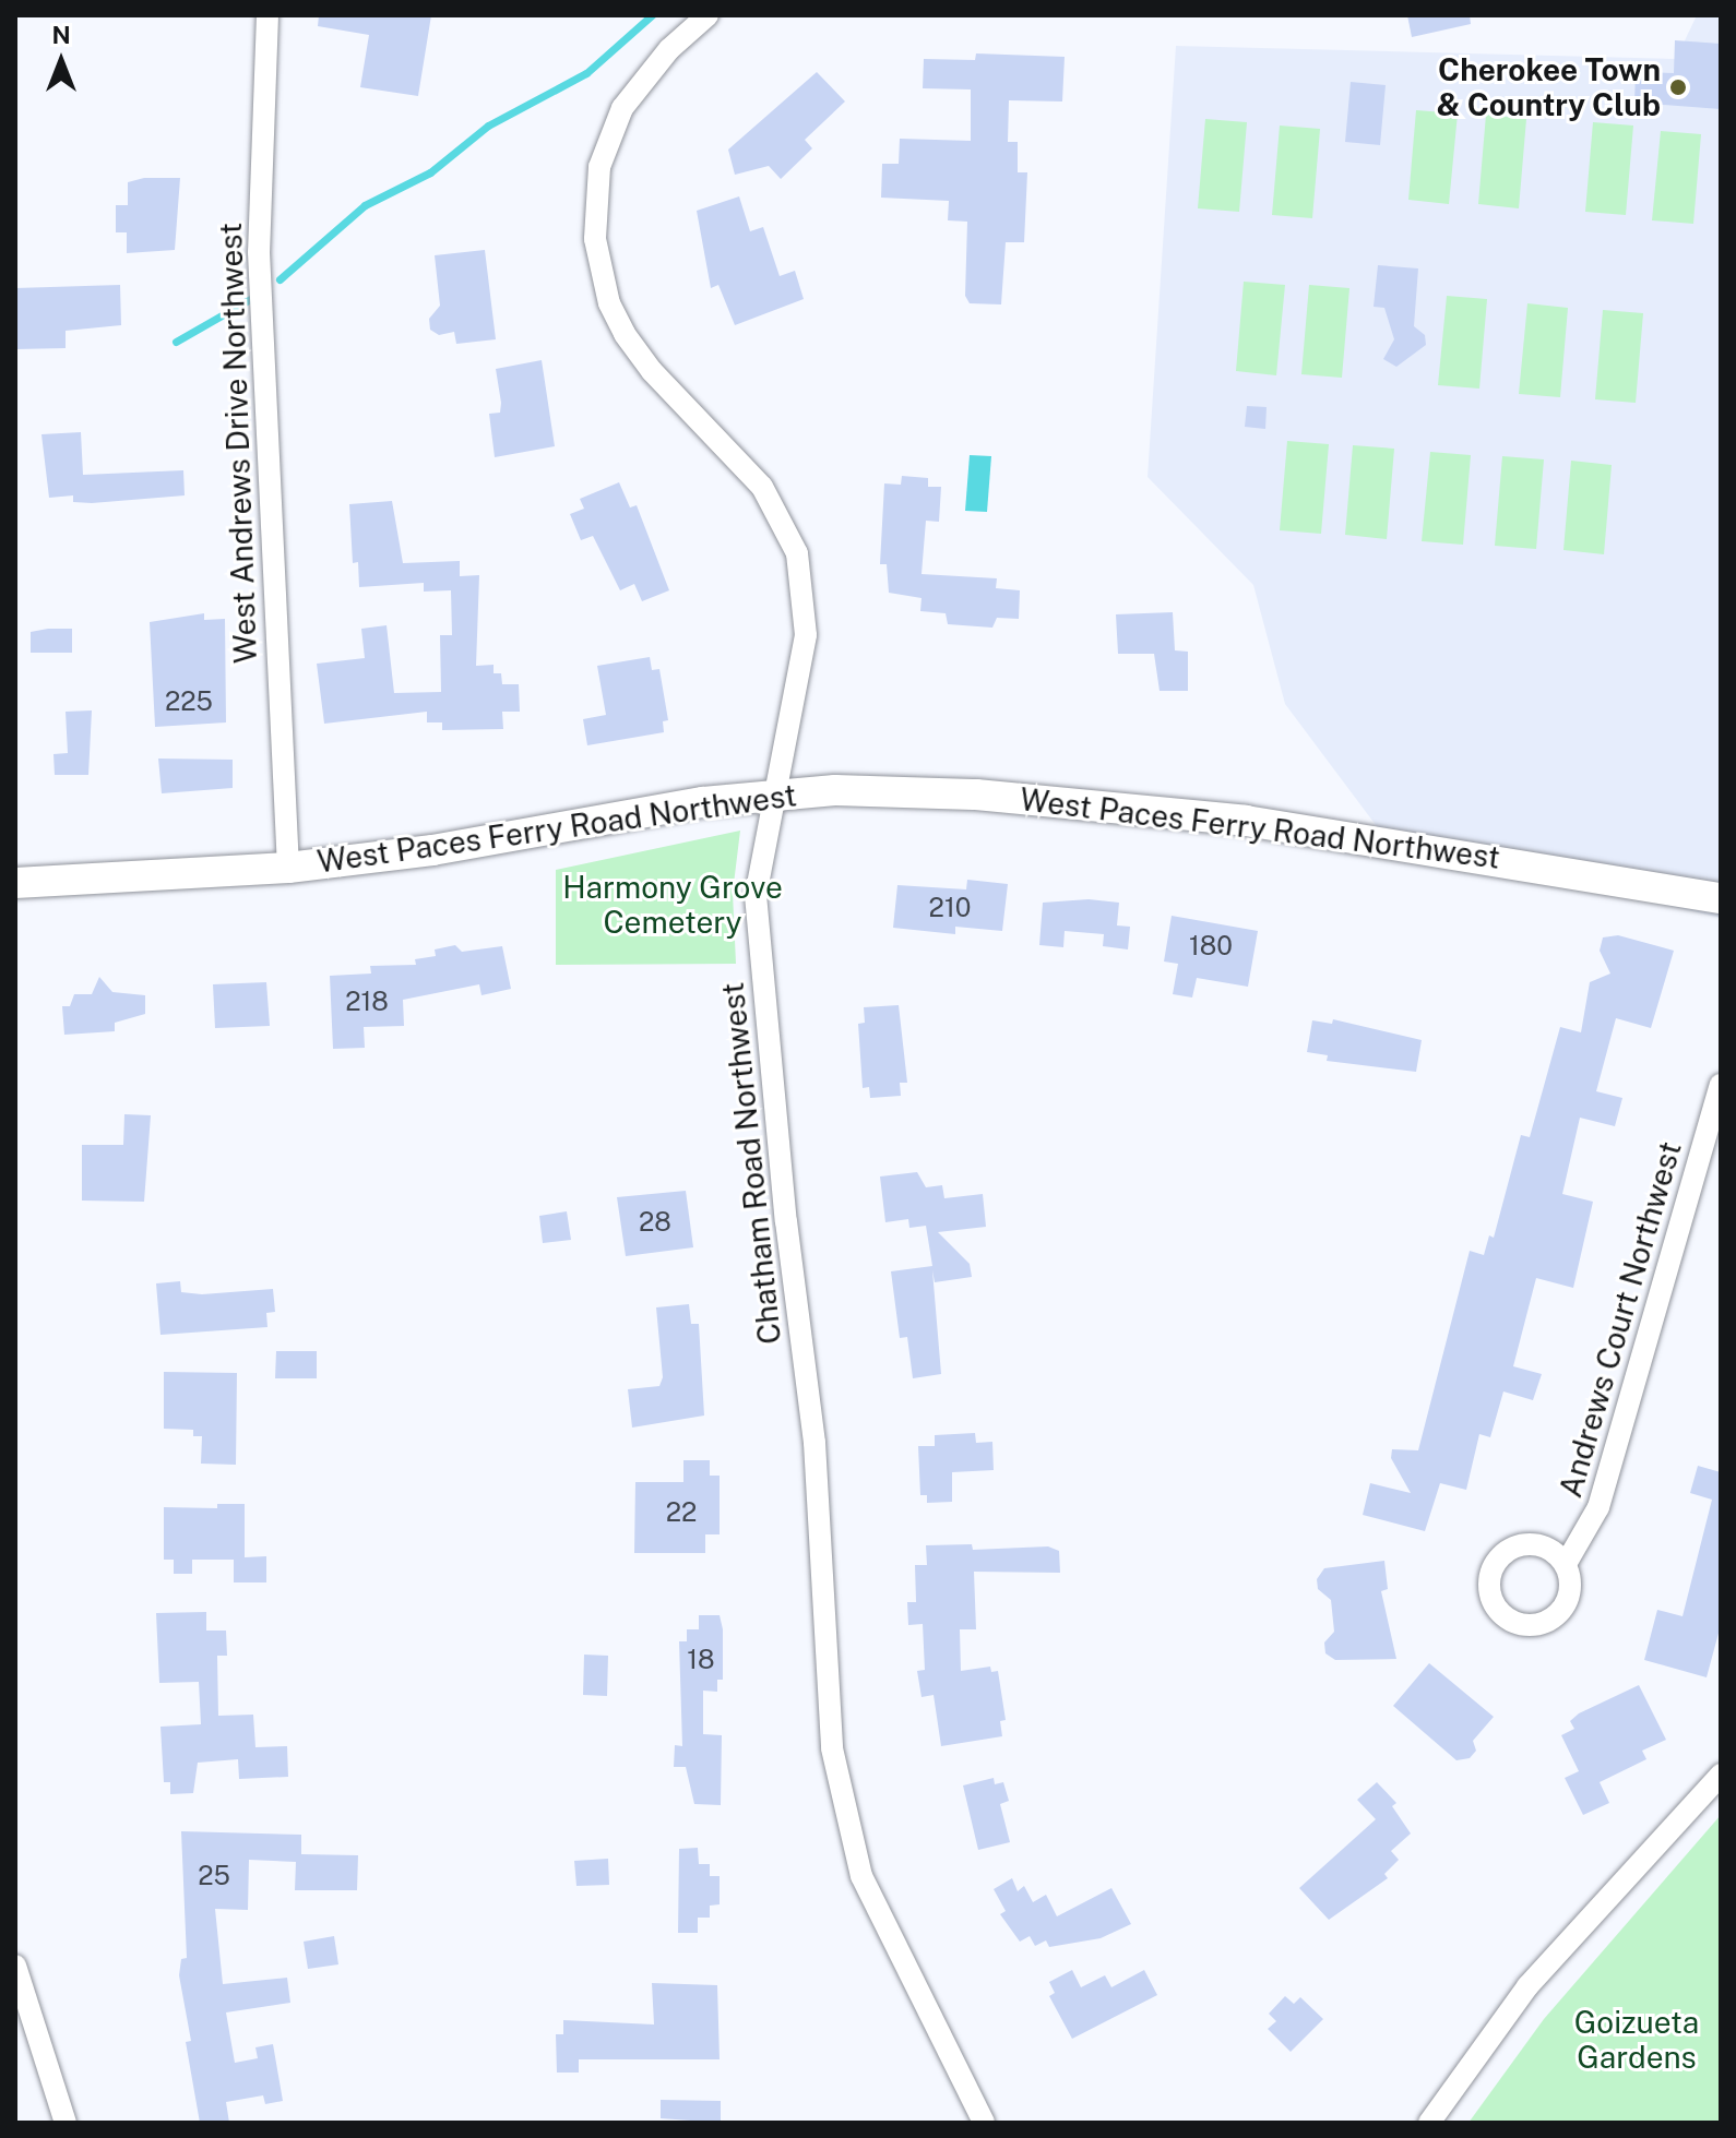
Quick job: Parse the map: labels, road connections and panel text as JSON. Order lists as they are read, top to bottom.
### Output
{
  "streets": {
    "main road": ["West Paces Ferry Road Northwest"],
    "street": ["West Andrews Drive Northwest", "Chatham Road Northwest", "Andrews Court Northwest"]
  },
  "crossings": [
    ["West Andrews Drive Northwest", "West Paces Ferry Road Northwest"],
    ["West Paces Ferry Road Northwest", "Chatham Road Northwest"]
  ],
  "parks": ["Harmony Grove Cemetery", "Goizueta Gardens"],
  "places": ["Cherokee Town & Country Club"],
  "house_numbers": [
    "225",
    "210",
    "180",
    "218",
    "28",
    "22",
    "18",
    "25"
  ],
  "north": "top"
}
